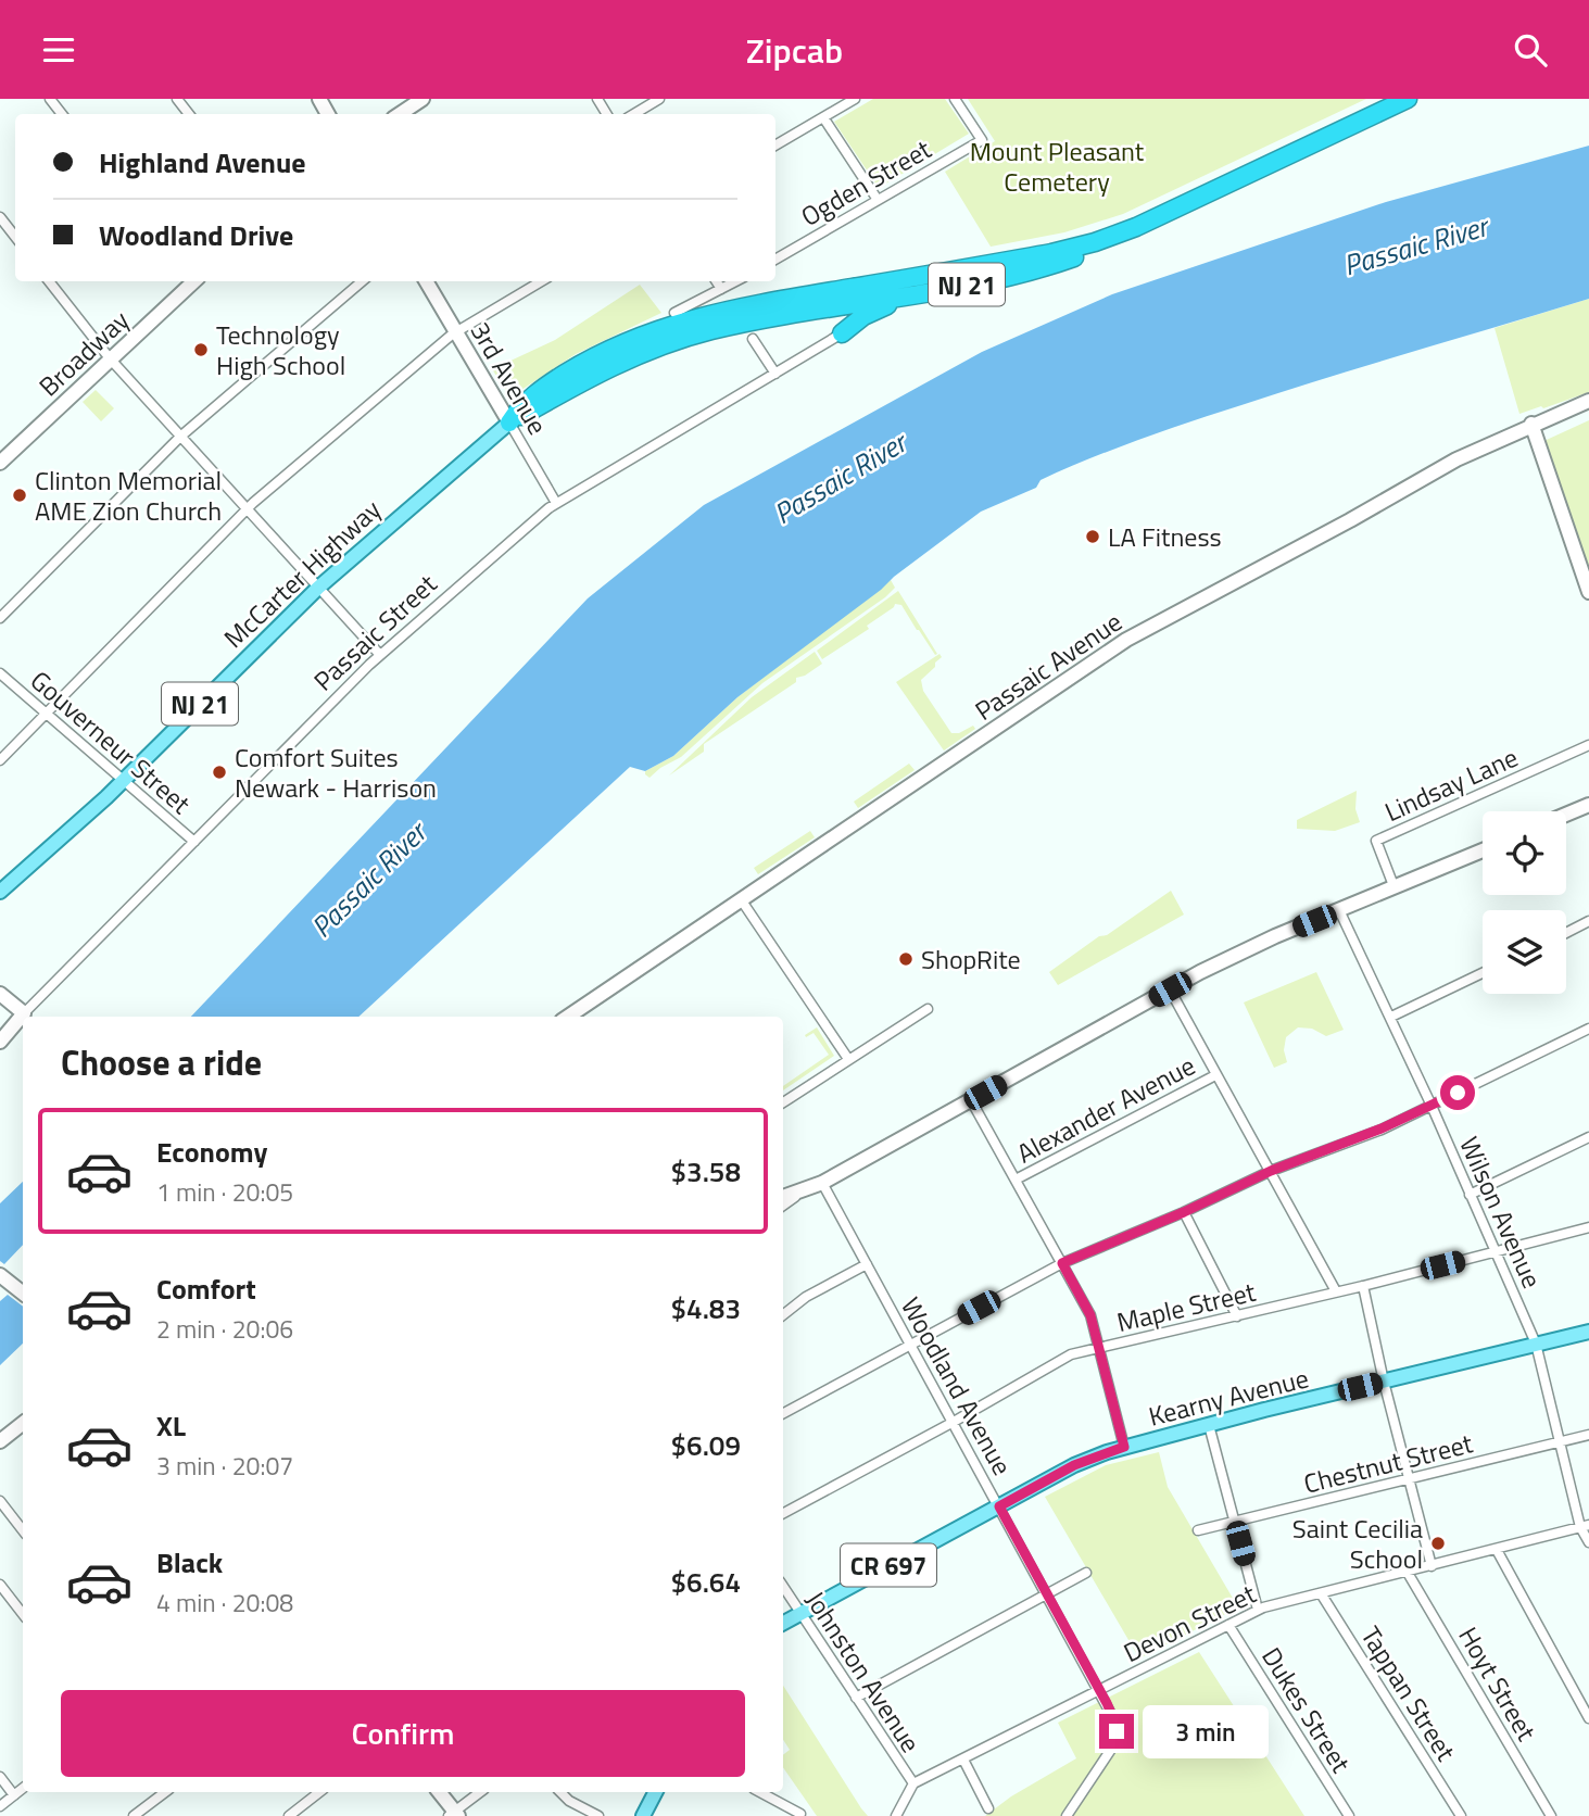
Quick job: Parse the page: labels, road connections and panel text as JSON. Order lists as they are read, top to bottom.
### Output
{
  "streets": {
    "highway": ["NJ 21", "McCarter Highway"],
    "main road": [
      "Broadway",
      "3rd Avenue",
      "Passaic Street",
      "Passaic Avenue",
      "Kearny Avenue",
      "CR 697"
    ],
    "street": [
      "Ogden Street",
      "Gouverneur Street",
      "Lindsay Lane",
      "Alexander Avenue",
      "Wilson Avenue",
      "Maple Street",
      "Woodland Avenue",
      "Chestnut Street",
      "Devon Street",
      "Johnston Avenue",
      "Hoyt Street",
      "Tappan Street",
      "Dukes Street"
    ]
  },
  "crossings": [
    ["3rd Avenue", "McCarter Highway"],
    ["3rd Avenue", "Passaic Street"],
    ["McCarter Highway", "Gouverneur Street"],
    ["Passaic Street", "Gouverneur Street"],
    ["Wilson Avenue", "Maple Street"],
    ["Wilson Avenue", "Kearny Avenue"],
    ["Wilson Avenue", "Chestnut Street"],
    ["Wilson Avenue", "Devon Street"],
    ["Maple Street", "Woodland Avenue"],
    ["Woodland Avenue", "Kearny Avenue"],
    ["Woodland Avenue", "Devon Street"],
    ["Kearny Avenue", "Johnston Avenue"],
    ["Devon Street", "Johnston Avenue"],
    ["Devon Street", "Hoyt Street"],
    ["Devon Street", "Tappan Street"],
    ["Devon Street", "Dukes Street"]
  ],
  "water": ["Passaic River"],
  "parks": ["Mount Pleasant Cemetery"],
  "places": [
    "Technology High School",
    "Clinton Memorial AME Zion Church",
    "LA Fitness",
    "Comfort Suites Newark - Harrison",
    "ShopRite",
    "Saint Cecilia School"
  ],
  "page": {
    "header": "Zipcab",
    "banner": ["Highland Avenue", "Woodland Drive"],
    "heading": "Choose a ride",
    "list": [
      {
        "name": "Economy",
        "note": "1 min · 20:05",
        "value": "$3.58"
      },
      {
        "name": "Comfort",
        "note": "2 min · 20:06",
        "value": "$4.83"
      },
      {
        "name": "XL",
        "note": "3 min · 20:07",
        "value": "$6.09"
      },
      {
        "name": "Black",
        "note": "4 min · 20:08",
        "value": "$6.64"
      }
    ],
    "buttons": "Confirm",
    "bubble": "3 min"
  }
}
